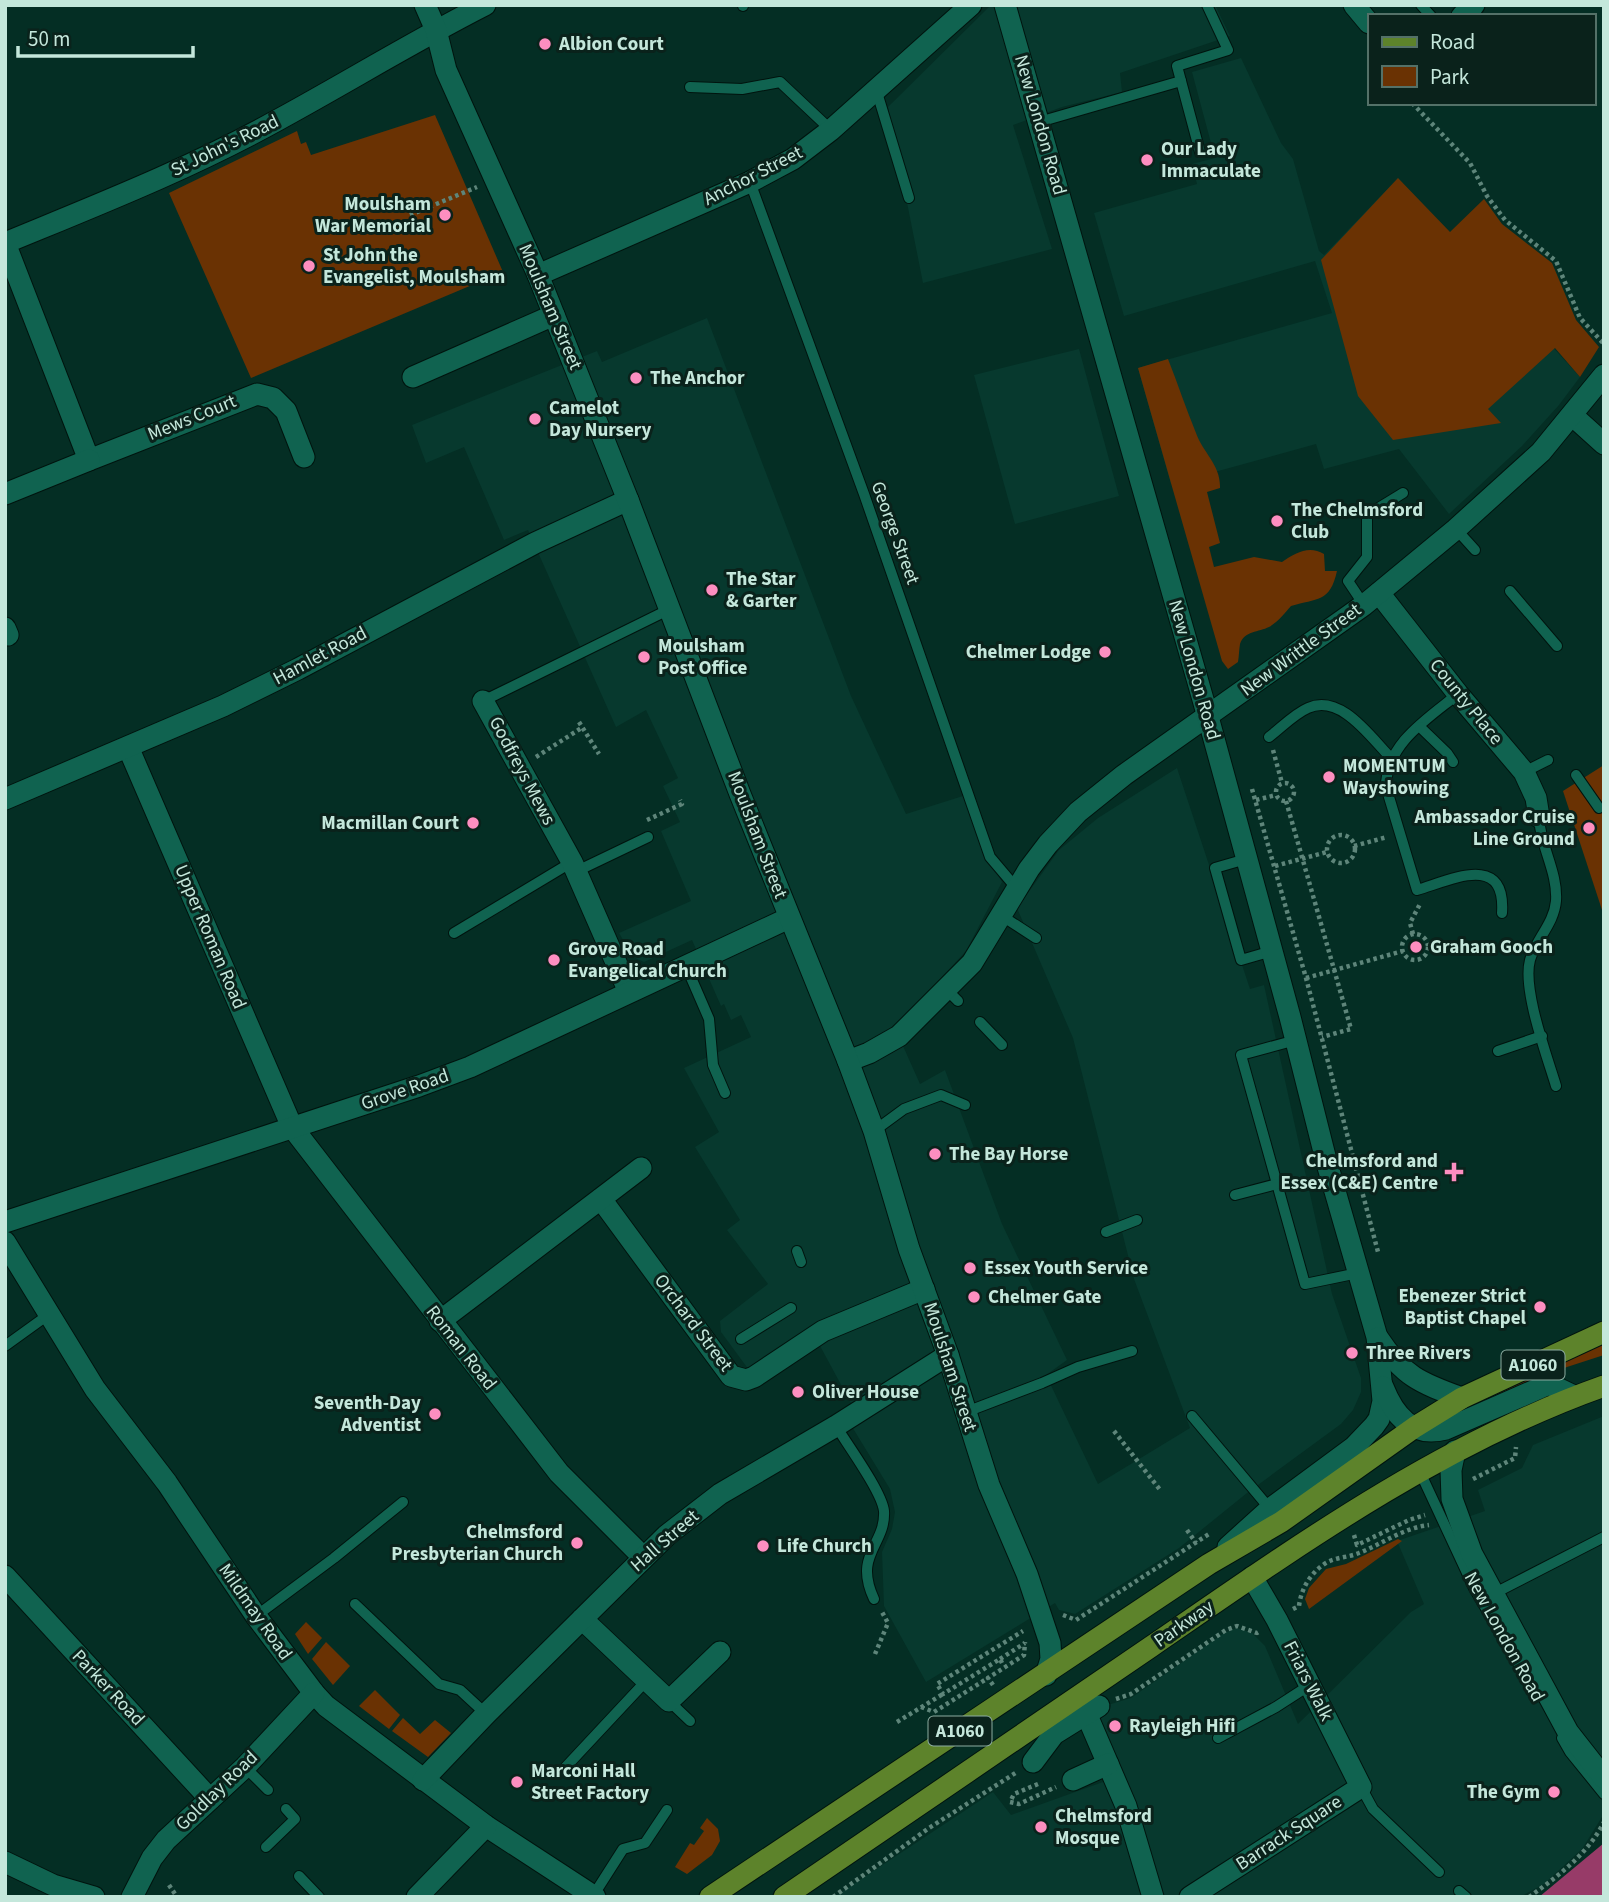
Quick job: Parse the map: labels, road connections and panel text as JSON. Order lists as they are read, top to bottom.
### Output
{
  "streets": {
    "main road": ["A1060", "Parkway"],
    "street": [
      "New London Road",
      "St John's Road",
      "Anchor Street",
      "Moulsham Street",
      "Mews Court",
      "New Writtle Street",
      "Hamlet Road",
      "County Place",
      "Godfreys Mews",
      "Upper Roman Road",
      "Grove Road",
      "Orchard Street",
      "Roman Road",
      "Hall Street",
      "Mildmay Road",
      "Friars Walk",
      "Parker Road",
      "Goldlay Road",
      "Barrack Square"
    ],
    "lane": ["George Street"]
  },
  "crossings": [
    ["New London Road", "New Writtle Street"],
    ["New London Road", "Parkway"],
    ["St John's Road", "Moulsham Street"],
    ["Anchor Street", "Moulsham Street"],
    ["Anchor Street", "George Street"],
    ["Moulsham Street", "New Writtle Street"],
    ["Moulsham Street", "Hamlet Road"],
    ["Moulsham Street", "Godfreys Mews"],
    ["Moulsham Street", "Grove Road"],
    ["Moulsham Street", "Orchard Street"],
    ["Moulsham Street", "Hall Street"],
    ["Moulsham Street", "Parkway"],
    ["George Street", "New Writtle Street"],
    ["New Writtle Street", "County Place"],
    ["Hamlet Road", "Upper Roman Road"],
    ["Godfreys Mews", "Grove Road"],
    ["Upper Roman Road", "Grove Road"],
    ["Upper Roman Road", "Roman Road"],
    ["Grove Road", "Roman Road"],
    ["Roman Road", "Hall Street"],
    ["A1060", "Parkway"],
    ["Hall Street", "Mildmay Road"],
    ["Mildmay Road", "Goldlay Road"],
    ["Parkway", "Friars Walk"],
    ["Friars Walk", "Barrack Square"],
    ["Parker Road", "Goldlay Road"]
  ],
  "places": {
    "other": [
      "Albion Court",
      "Our Lady Immaculate",
      "Moulsham War Memorial",
      "St John the Evangelist, Moulsham",
      "The Anchor",
      "Camelot Day Nursery",
      "The Chelmsford Club",
      "The Star & Garter",
      "Chelmer Lodge",
      "Moulsham Post Office",
      "MOMENTUM Wayshowing",
      "Macmillan Court",
      "Ambassador Cruise Line Ground",
      "Graham Gooch",
      "Grove Road Evangelical Church",
      "The Bay Horse",
      "Essex Youth Service",
      "Chelmer Gate",
      "Ebenezer Strict Baptist Chapel",
      "Three Rivers",
      "Oliver House",
      "Seventh-Day Adventist",
      "Chelmsford Presbyterian Church",
      "Life Church",
      "Rayleigh Hifi",
      "Marconi Hall Street Factory",
      "The Gym",
      "Chelmsford Mosque"
    ],
    "health": ["Chelmsford and Essex (C&E) Centre"]
  },
  "legend": ["Road", "Park"],
  "scale_bar": "50 m"
}
